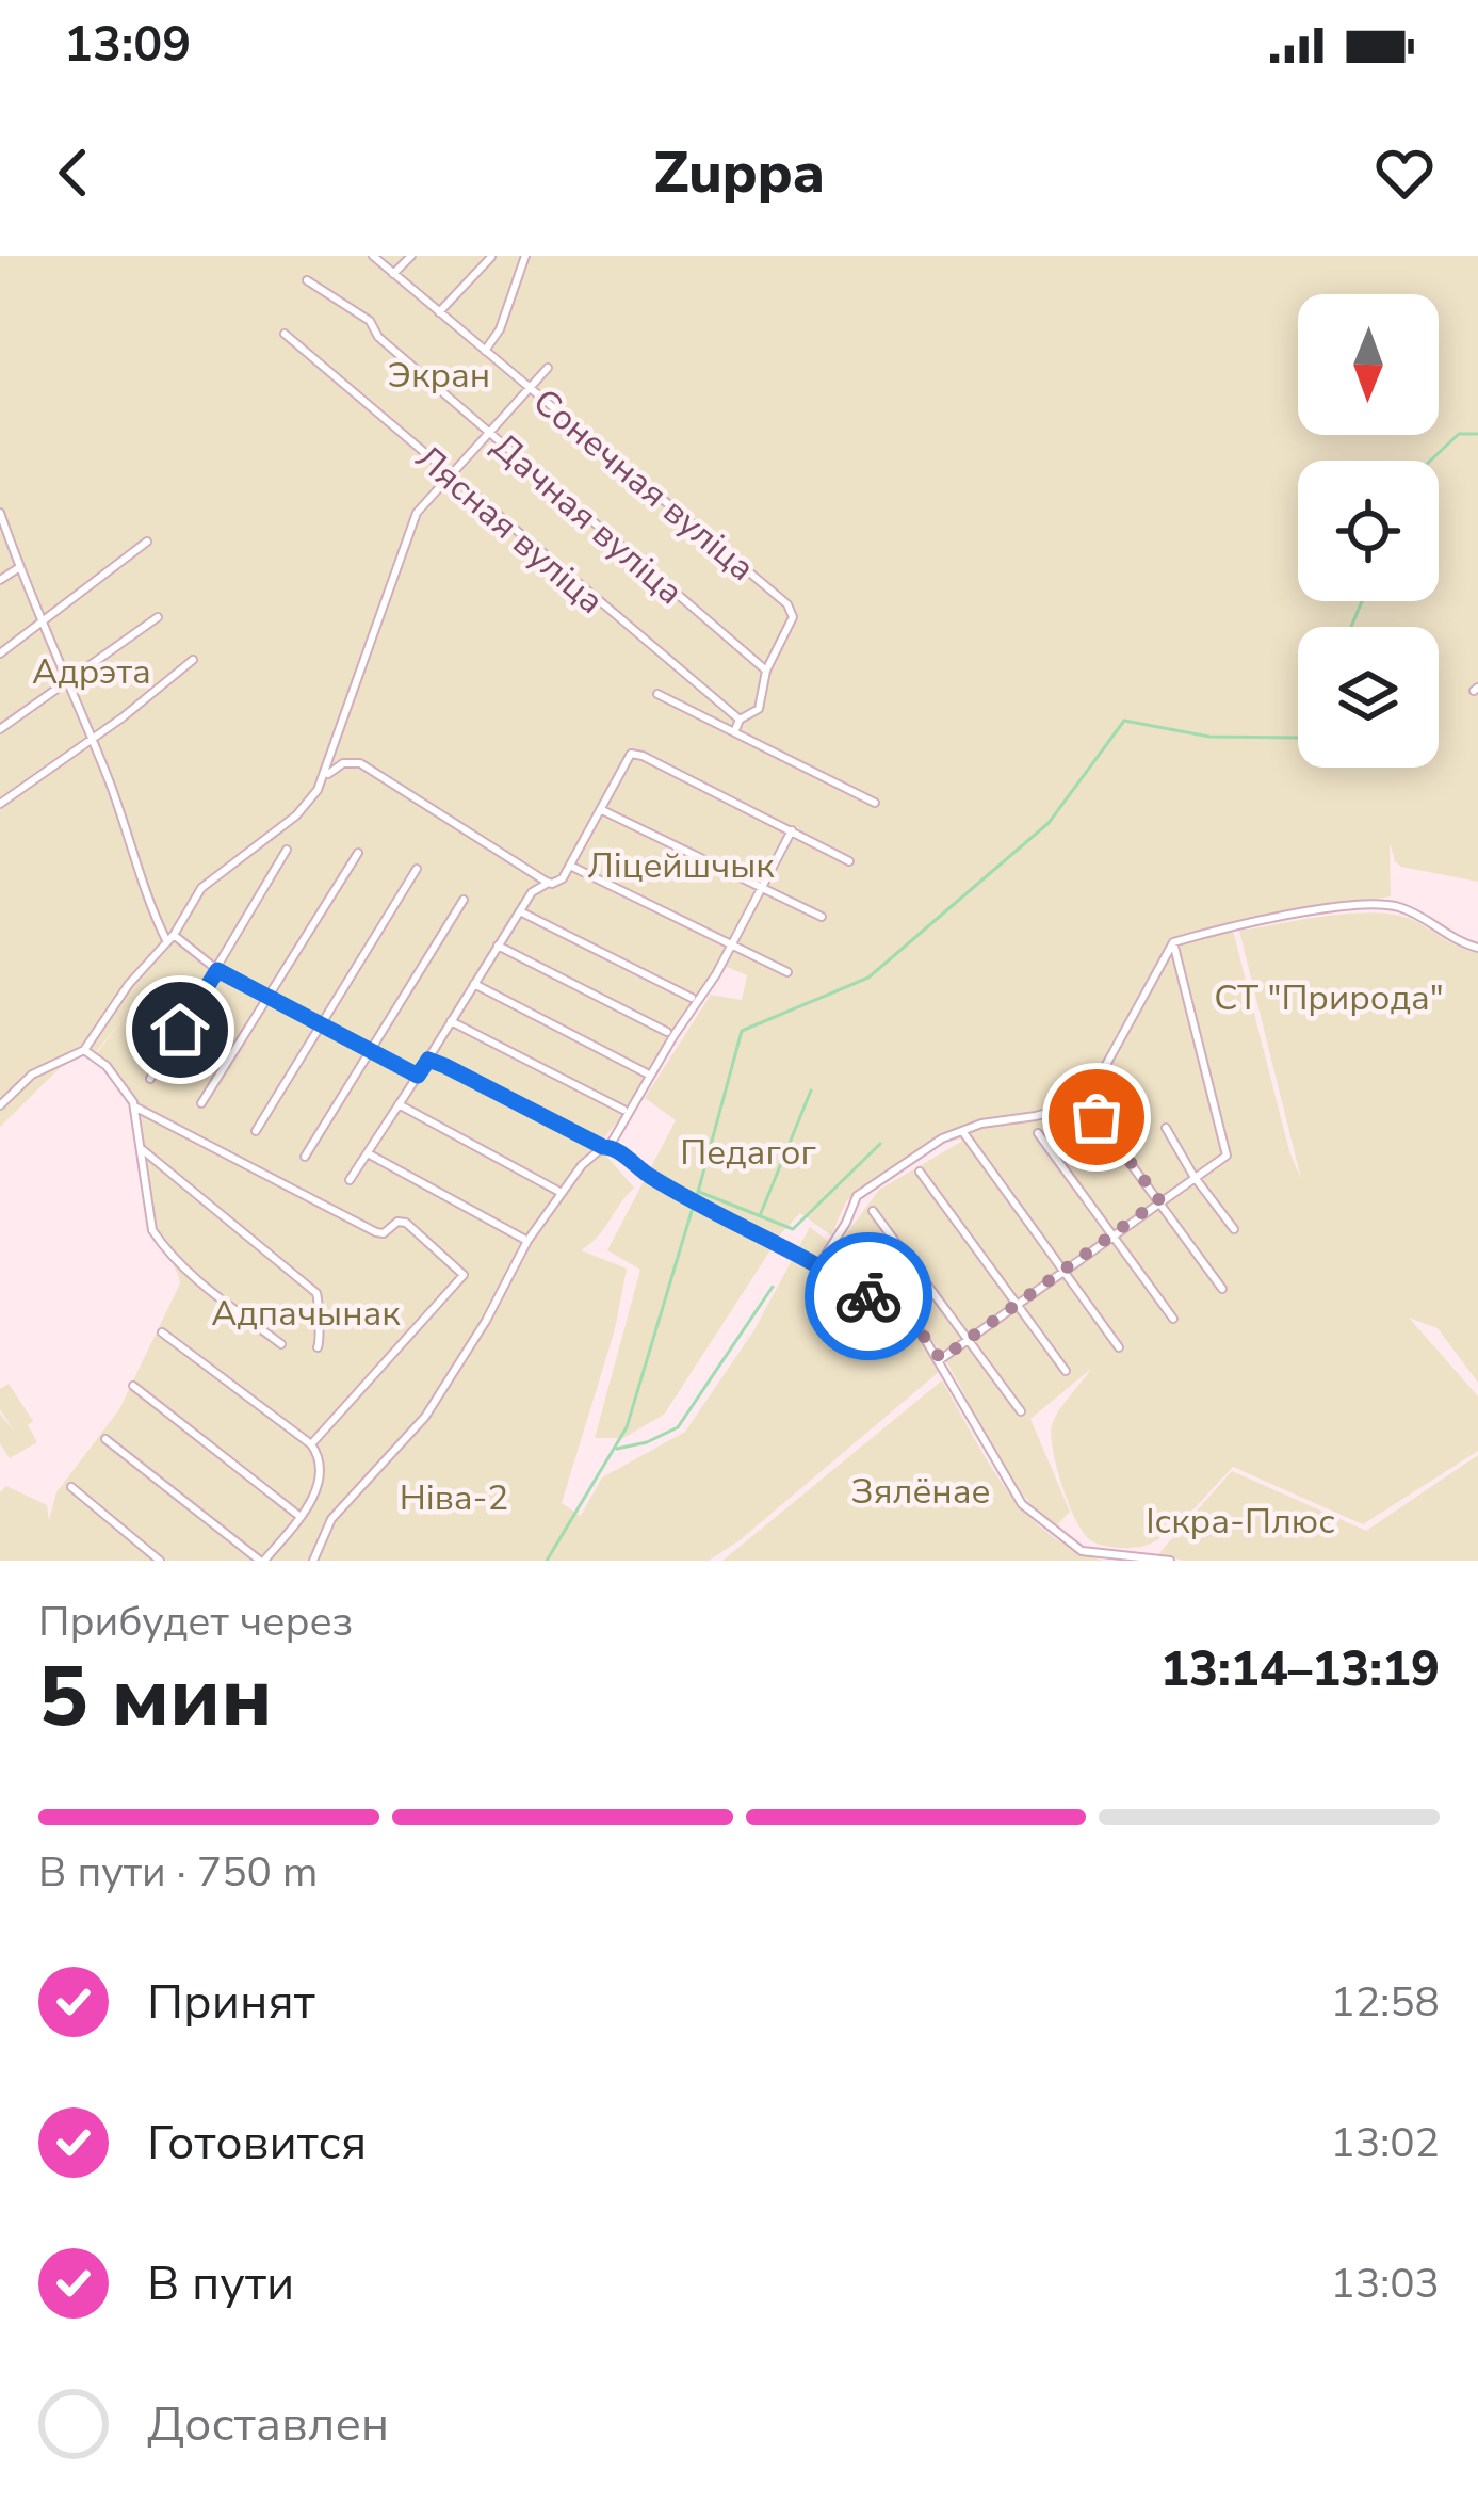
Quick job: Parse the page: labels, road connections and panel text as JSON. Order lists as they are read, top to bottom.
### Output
{
  "streets": {
    "street": ["Сонечная вуліца", "Дачная вуліца", "Лясная вуліца"]
  },
  "crossings": [
    ["Сонечная вуліца", "Дачная вуліца"]
  ],
  "parks": [
    "Экран",
    "Адрэта",
    "Ліцейшчык",
    "СТ \"Природа\"",
    "Педагог",
    "Адпачынак",
    "Зялёнае",
    "Ніва-2",
    "Іскра-Плюс"
  ],
  "north": "bottom",
  "page": {
    "status": "13:09",
    "header": "Zuppa",
    "heading": ["5 мин", "Прибудет через", "13:14–13:19"],
    "bar": "В пути · 750 m",
    "list": [
      ["Принят", "12:58"],
      ["Готовится", "13:02"],
      ["В пути", "13:03"],
      "Доставлен"
    ]
  }
}
